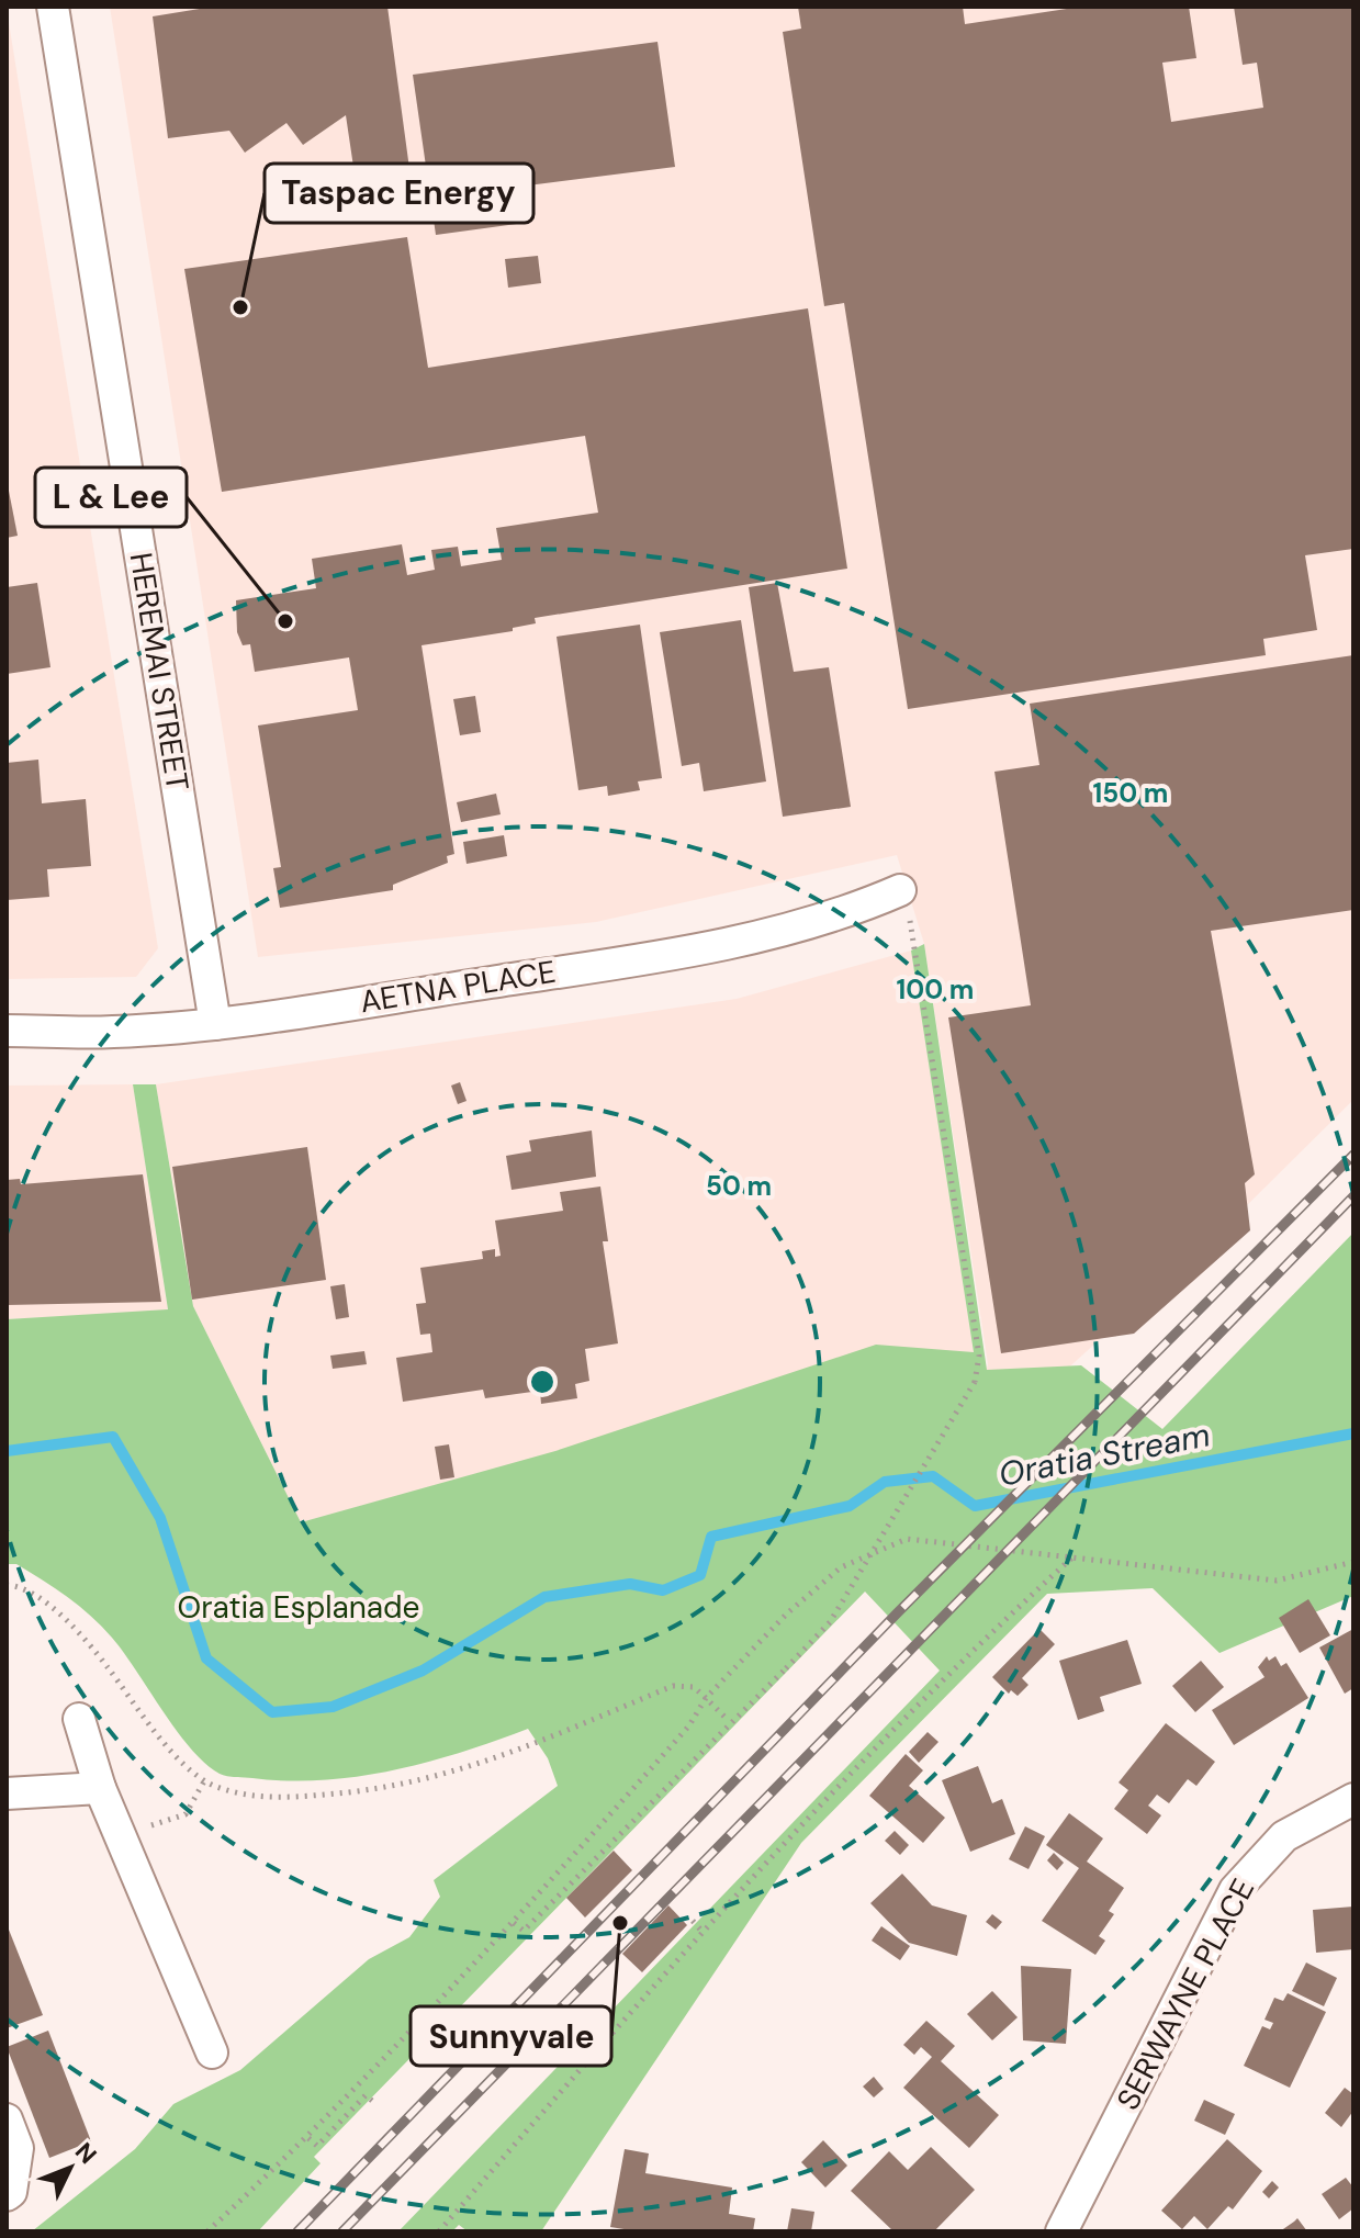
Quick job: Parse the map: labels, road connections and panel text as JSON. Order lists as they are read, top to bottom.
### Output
{
  "streets": {
    "street": ["HEREMAI STREET", "AETNA PLACE", "SERWAYNE PLACE"]
  },
  "crossings": [
    ["HEREMAI STREET", "AETNA PLACE"]
  ],
  "water": ["Oratia Stream"],
  "parks": ["Oratia Esplanade"],
  "places": ["Taspac Energy", "L & Lee", "Sunnyvale"],
  "north": "top right",
  "rings": ["150 m", "100 m", "50 m"]
}
